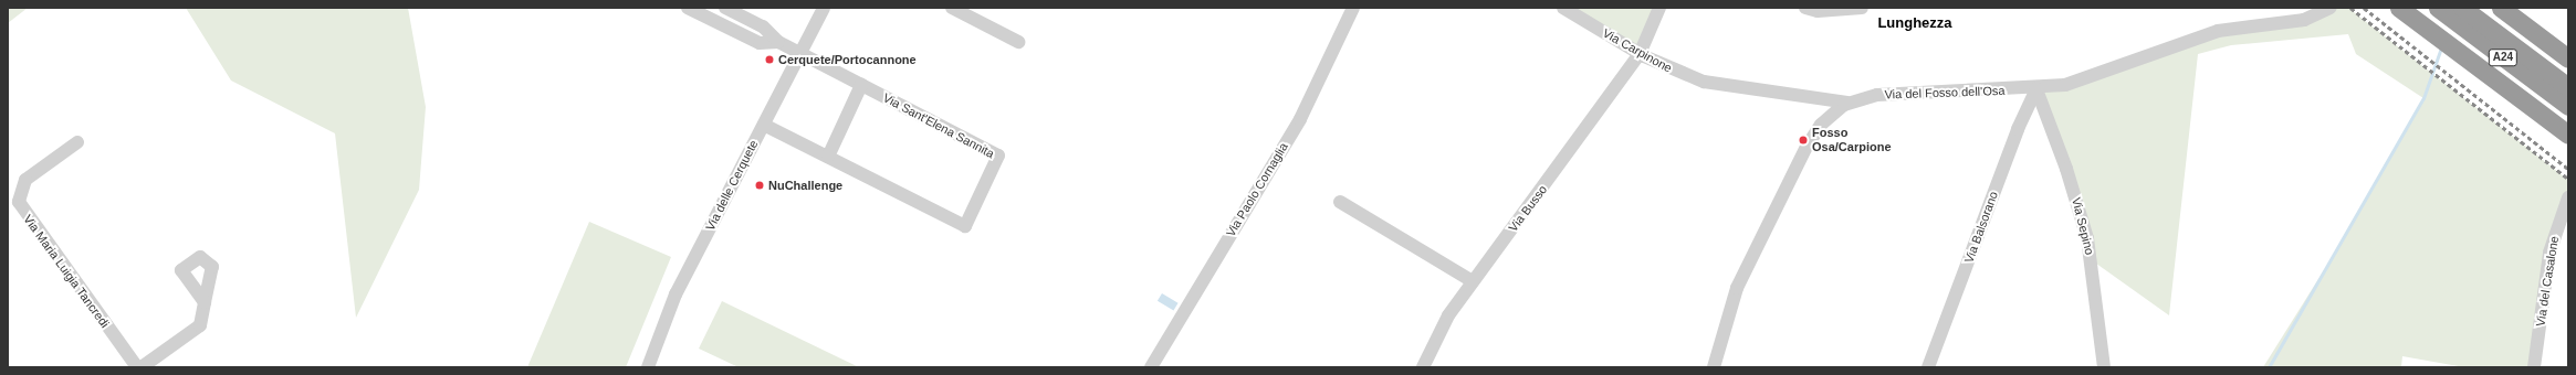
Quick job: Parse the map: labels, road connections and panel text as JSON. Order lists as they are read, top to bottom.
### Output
{
  "streets": {
    "highway": ["A24"],
    "street": [
      "Via Carpinone",
      "Via del Fosso dell'Osa",
      "Via Sant'Elena Sannita",
      "Via delle Cerquete",
      "Via Paolo Cornaglia",
      "Via Busso",
      "Via Sepino",
      "Via Balsorano",
      "Via Maria Luigia Tancredi",
      "Via del Casalone"
    ]
  },
  "crossings": [
    ["Via Carpinone", "Via del Fosso dell'Osa"],
    ["Via Carpinone", "Via Busso"],
    ["Via del Fosso dell'Osa", "Via Sepino"],
    ["Via del Fosso dell'Osa", "Via Balsorano"],
    ["Via Sant'Elena Sannita", "Via delle Cerquete"],
    ["Via Sepino", "Via Balsorano"]
  ],
  "districts": ["Lunghezza"],
  "places": ["Cerquete/Portocannone", "Fosso Osa/Carpione", "NuChallenge"]
}
